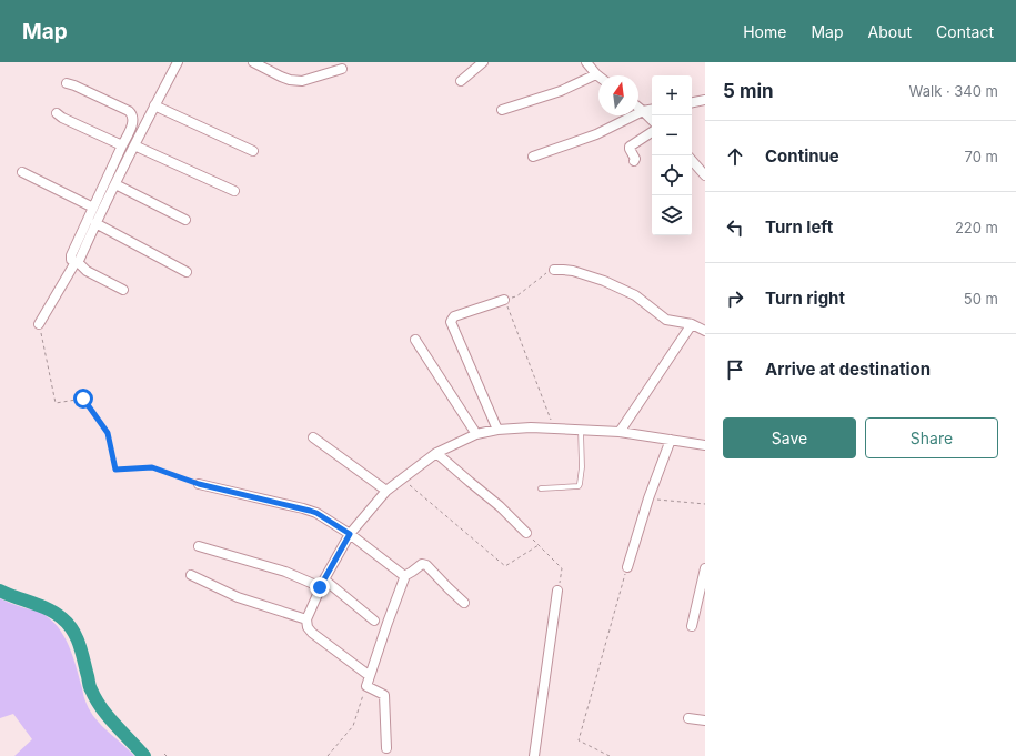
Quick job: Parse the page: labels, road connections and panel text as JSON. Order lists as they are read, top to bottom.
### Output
{
  "north": "top",
  "page": {
    "header": "Map",
    "nav": [
      "Home",
      "Map",
      "About",
      "Contact"
    ],
    "heading": ["5 min", "Walk · 340 m"],
    "map_buttons": ["+", "−"],
    "list": [
      ["Continue", "70 m"],
      ["Turn left", "220 m"],
      ["Turn right", "50 m"],
      "Arrive at destination"
    ],
    "buttons": ["Save", "Share"]
  }
}
